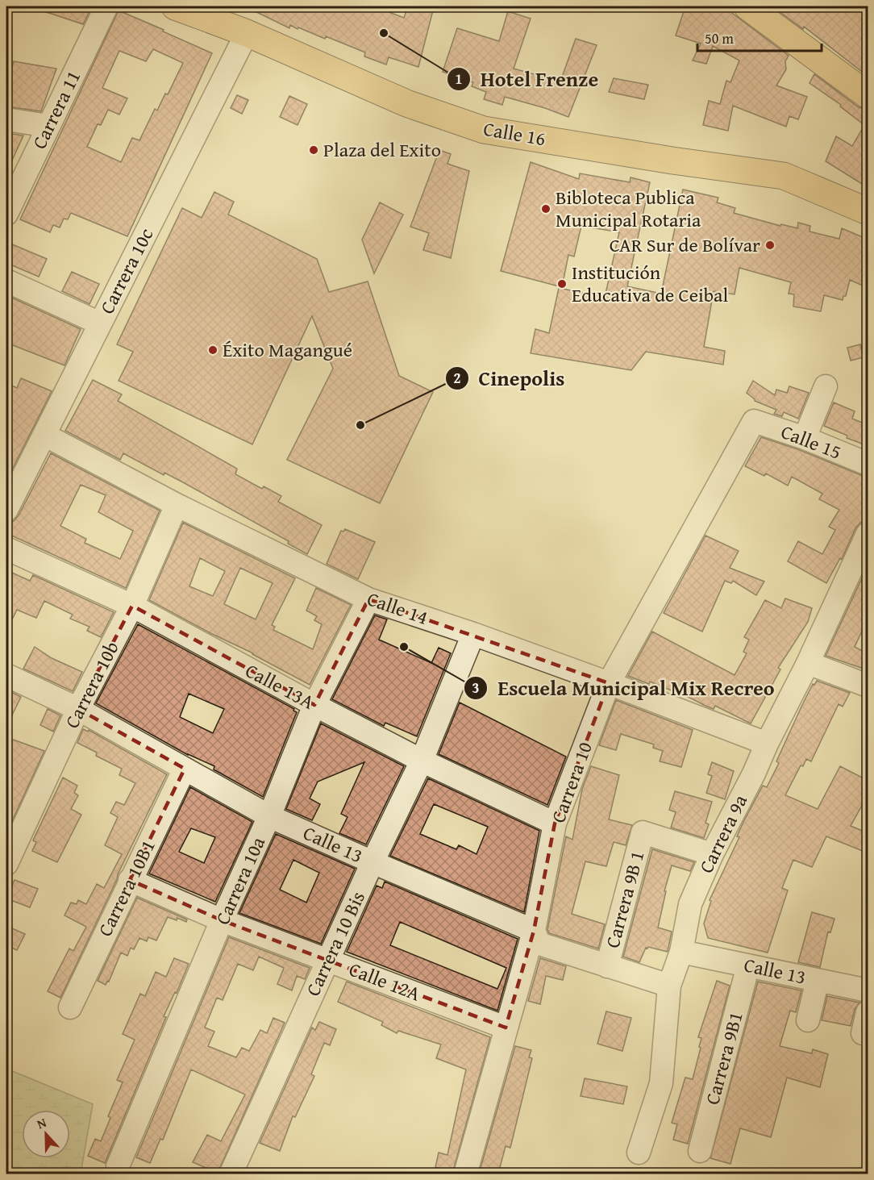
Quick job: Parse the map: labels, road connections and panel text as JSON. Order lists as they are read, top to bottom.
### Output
{
  "streets": {
    "main road": ["Calle 16"],
    "street": [
      "Carrera 11",
      "Carrera 10c",
      "Calle 15",
      "Calle 14",
      "Carrera 10b",
      "Calle 13A",
      "Carrera 10",
      "Carrera 9a",
      "Calle 13",
      "Carrera 10a",
      "Carrera 10B1",
      "Carrera 9B 1",
      "Carrera 10 Bis",
      "Calle 12A",
      "Carrera 9B1"
    ]
  },
  "crossings": [
    ["Calle 16", "Carrera 10c"],
    ["Carrera 10c", "Calle 14"],
    ["Calle 15", "Carrera 10"],
    ["Calle 14", "Carrera 10b"],
    ["Calle 14", "Carrera 10"],
    ["Calle 14", "Carrera 9a"],
    ["Calle 14", "Carrera 10a"],
    ["Calle 14", "Carrera 10 Bis"],
    ["Carrera 10b", "Calle 13A"],
    ["Carrera 10b", "Calle 13"],
    ["Calle 13A", "Carrera 10"],
    ["Calle 13A", "Carrera 10a"],
    ["Calle 13A", "Carrera 10 Bis"],
    ["Carrera 10", "Calle 13"],
    ["Carrera 10", "Calle 12A"],
    ["Carrera 9a", "Calle 13"],
    ["Carrera 9a", "Carrera 9B 1"],
    ["Calle 13", "Carrera 10a"],
    ["Calle 13", "Carrera 10B1"],
    ["Calle 13", "Carrera 9B 1"],
    ["Calle 13", "Carrera 10 Bis"],
    ["Calle 13", "Carrera 9B1"],
    ["Carrera 10a", "Calle 12A"],
    ["Carrera 10B1", "Calle 12A"],
    ["Carrera 10 Bis", "Calle 12A"]
  ],
  "places": [
    "Hotel Frenze",
    "Plaza del Exito",
    "Bibloteca Publica Municipal Rotaria",
    "CAR Sur de Bolívar",
    "Institución Educativa de Ceibal",
    "Éxito Magangué",
    "Cinepolis",
    "Escuela Municipal Mix Recreo"
  ],
  "scale_bar": "50 m",
  "north": "top"
}
